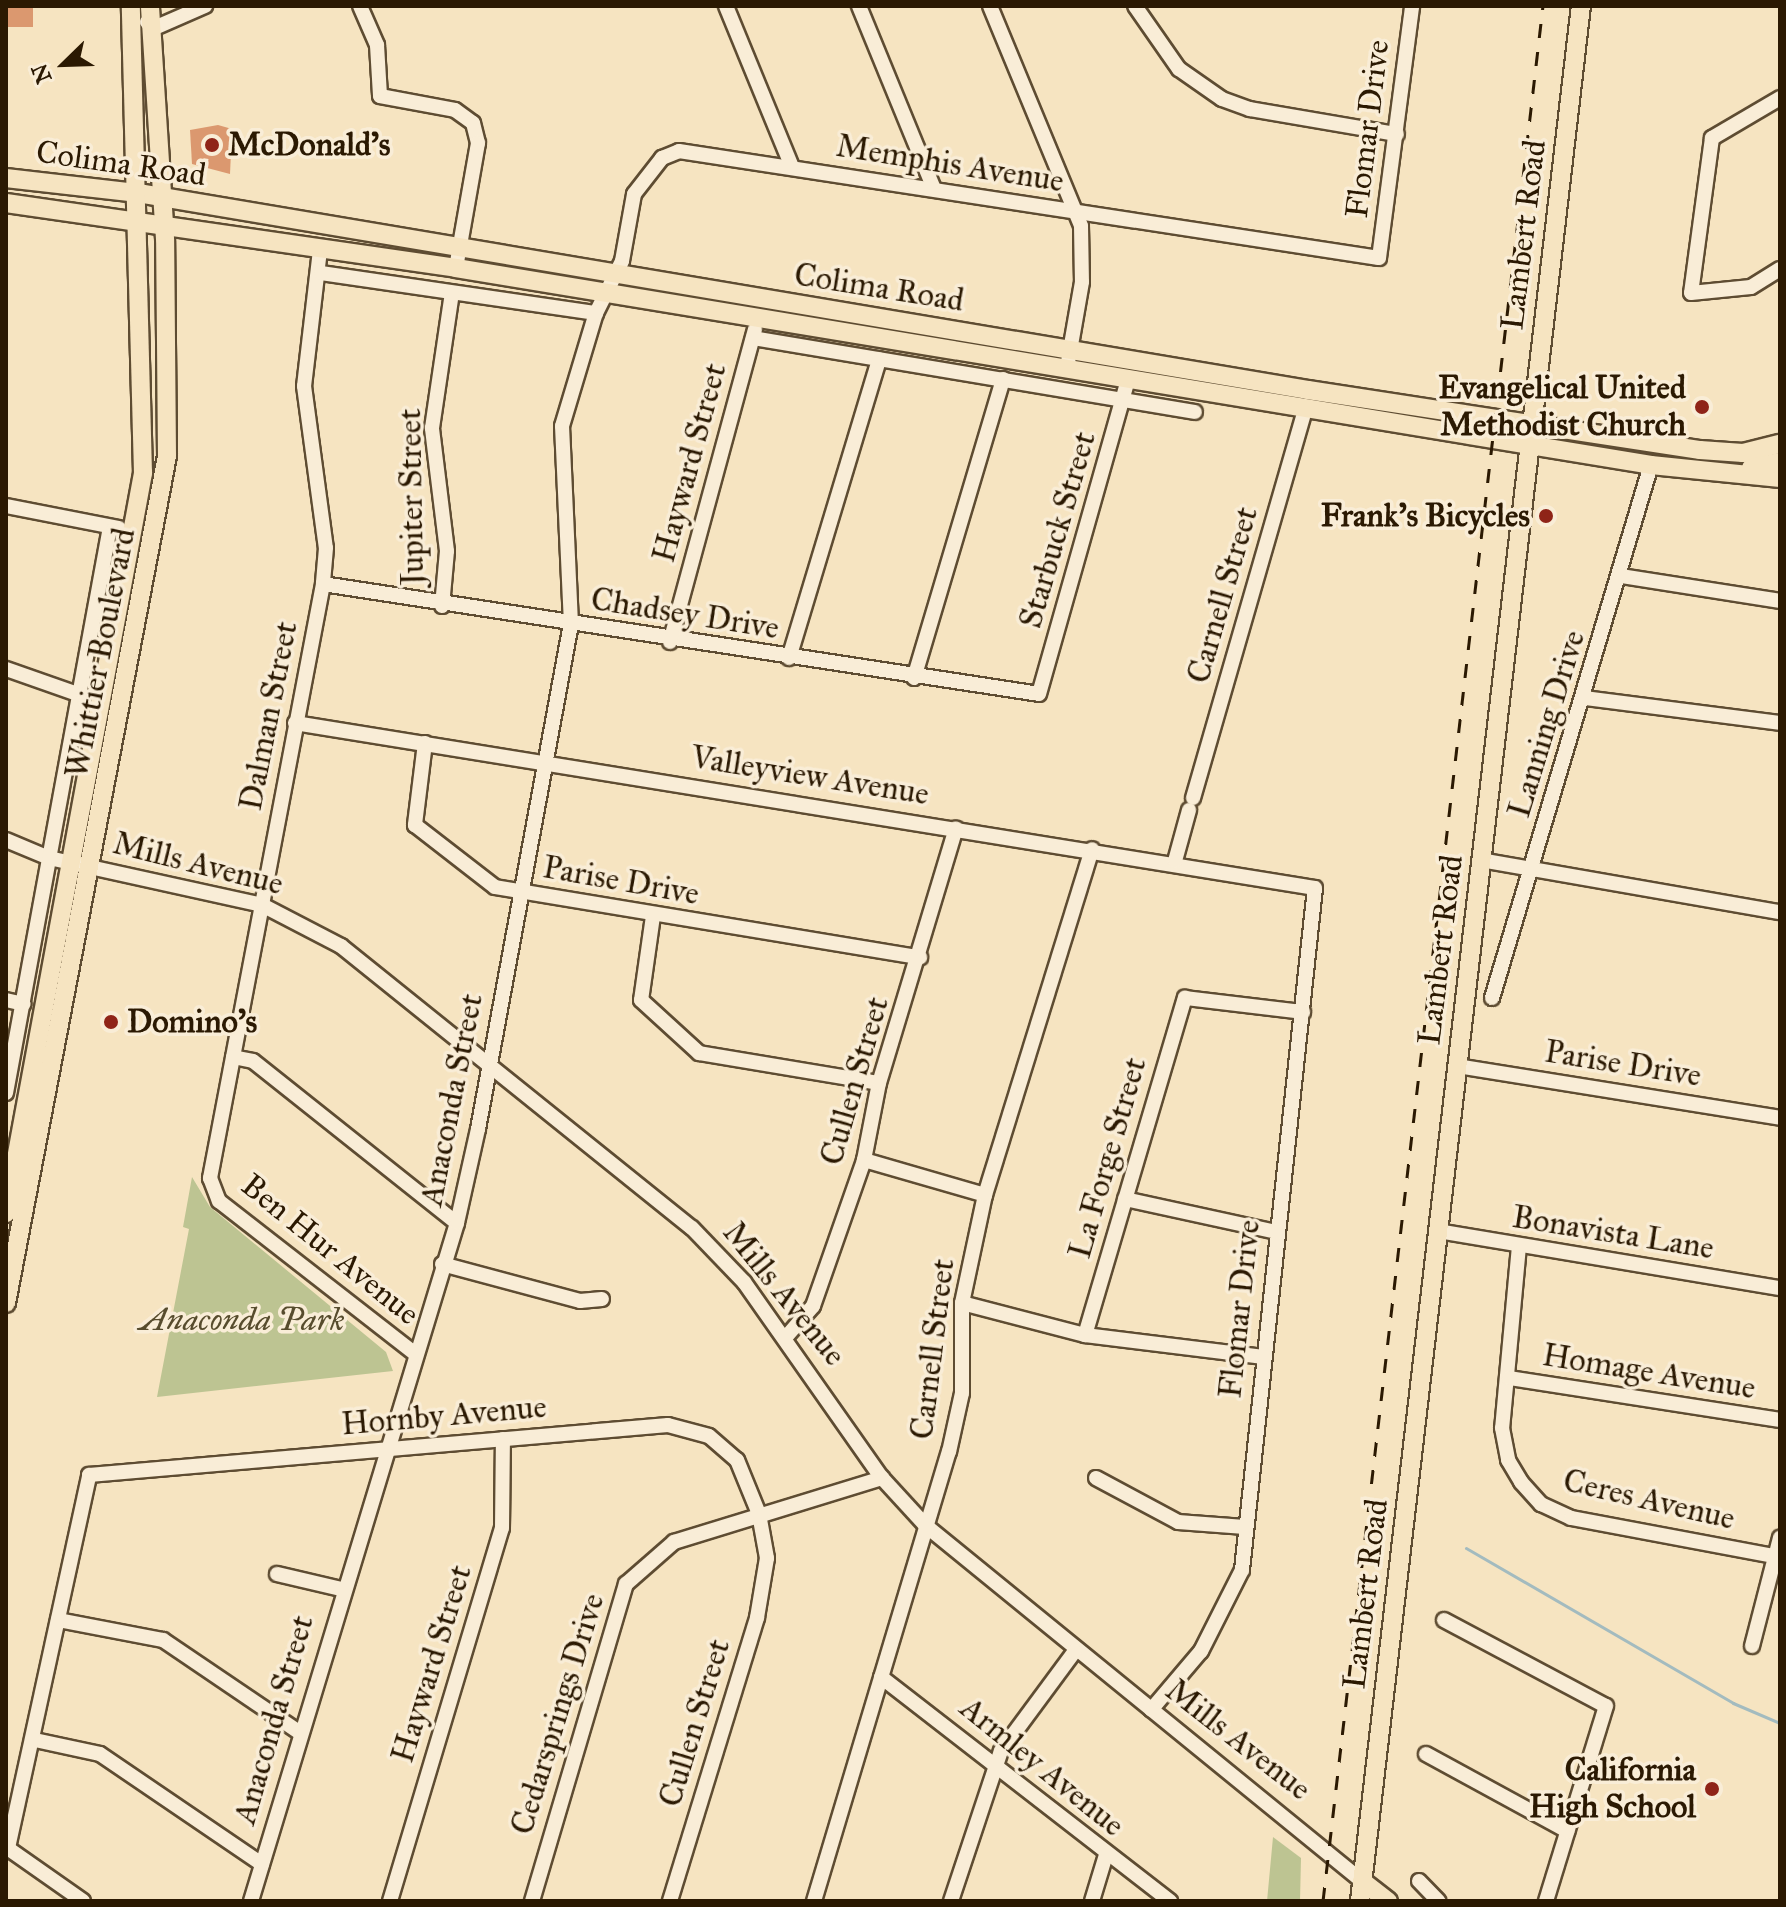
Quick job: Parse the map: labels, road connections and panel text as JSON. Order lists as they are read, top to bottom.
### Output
{
  "streets": {
    "main road": [
      "Colima Road",
      "Lambert Road",
      "Whittier Boulevard",
      "Mills Avenue"
    ],
    "street": [
      "Flomar Drive",
      "Memphis Avenue",
      "Hayward Street",
      "Jupiter Street",
      "Starbuck Street",
      "Carnell Street",
      "Chadsey Drive",
      "Dalman Street",
      "Lanning Drive",
      "Valleyview Avenue",
      "Parise Drive",
      "Cullen Street",
      "Anaconda Street",
      "La Forge Street",
      "Bonavista Lane",
      "Ben Hur Avenue",
      "Homage Avenue",
      "Hornby Avenue",
      "Ceres Avenue",
      "Cedarsprings Drive",
      "Armley Avenue"
    ]
  },
  "crossings": [
    ["Flomar Drive", "Memphis Avenue"],
    ["Flomar Drive", "Valleyview Avenue"],
    ["Flomar Drive", "Mills Avenue"],
    ["Flomar Drive", "La Forge Street"],
    ["Colima Road", "Memphis Avenue"],
    ["Colima Road", "Lambert Road"],
    ["Colima Road", "Hayward Street"],
    ["Colima Road", "Starbuck Street"],
    ["Colima Road", "Carnell Street"],
    ["Colima Road", "Whittier Boulevard"],
    ["Colima Road", "Dalman Street"],
    ["Colima Road", "Lanning Drive"],
    ["Colima Road", "Anaconda Street"],
    ["Memphis Avenue", "Anaconda Street"],
    ["Lambert Road", "Mills Avenue"],
    ["Lambert Road", "Parise Drive"],
    ["Lambert Road", "Bonavista Lane"],
    ["Hayward Street", "Chadsey Drive"],
    ["Hayward Street", "Hornby Avenue"],
    ["Jupiter Street", "Chadsey Drive"],
    ["Starbuck Street", "Chadsey Drive"],
    ["Carnell Street", "Valleyview Avenue"],
    ["Carnell Street", "Mills Avenue"],
    ["Carnell Street", "Armley Avenue"],
    ["Chadsey Drive", "Dalman Street"],
    ["Chadsey Drive", "Anaconda Street"],
    ["Whittier Boulevard", "Mills Avenue"],
    ["Dalman Street", "Valleyview Avenue"],
    ["Dalman Street", "Mills Avenue"],
    ["Dalman Street", "Ben Hur Avenue"],
    ["Valleyview Avenue", "Parise Drive"],
    ["Valleyview Avenue", "Cullen Street"],
    ["Valleyview Avenue", "Anaconda Street"],
    ["Mills Avenue", "Cullen Street"],
    ["Mills Avenue", "Anaconda Street"],
    ["Mills Avenue", "Cedarsprings Drive"],
    ["Parise Drive", "Cullen Street"],
    ["Parise Drive", "Anaconda Street"],
    ["Cullen Street", "Hornby Avenue"],
    ["Cullen Street", "Cedarsprings Drive"],
    ["Anaconda Street", "Ben Hur Avenue"],
    ["Anaconda Street", "Hornby Avenue"],
    ["Homage Avenue", "Ceres Avenue"],
    ["Hornby Avenue", "Cedarsprings Drive"]
  ],
  "parks": ["Anaconda Park"],
  "places": [
    "McDonald's",
    "Evangelical United Methodist Church",
    "Frank's Bicycles",
    "Domino's",
    "California High School"
  ],
  "north": "bottom left"
}
